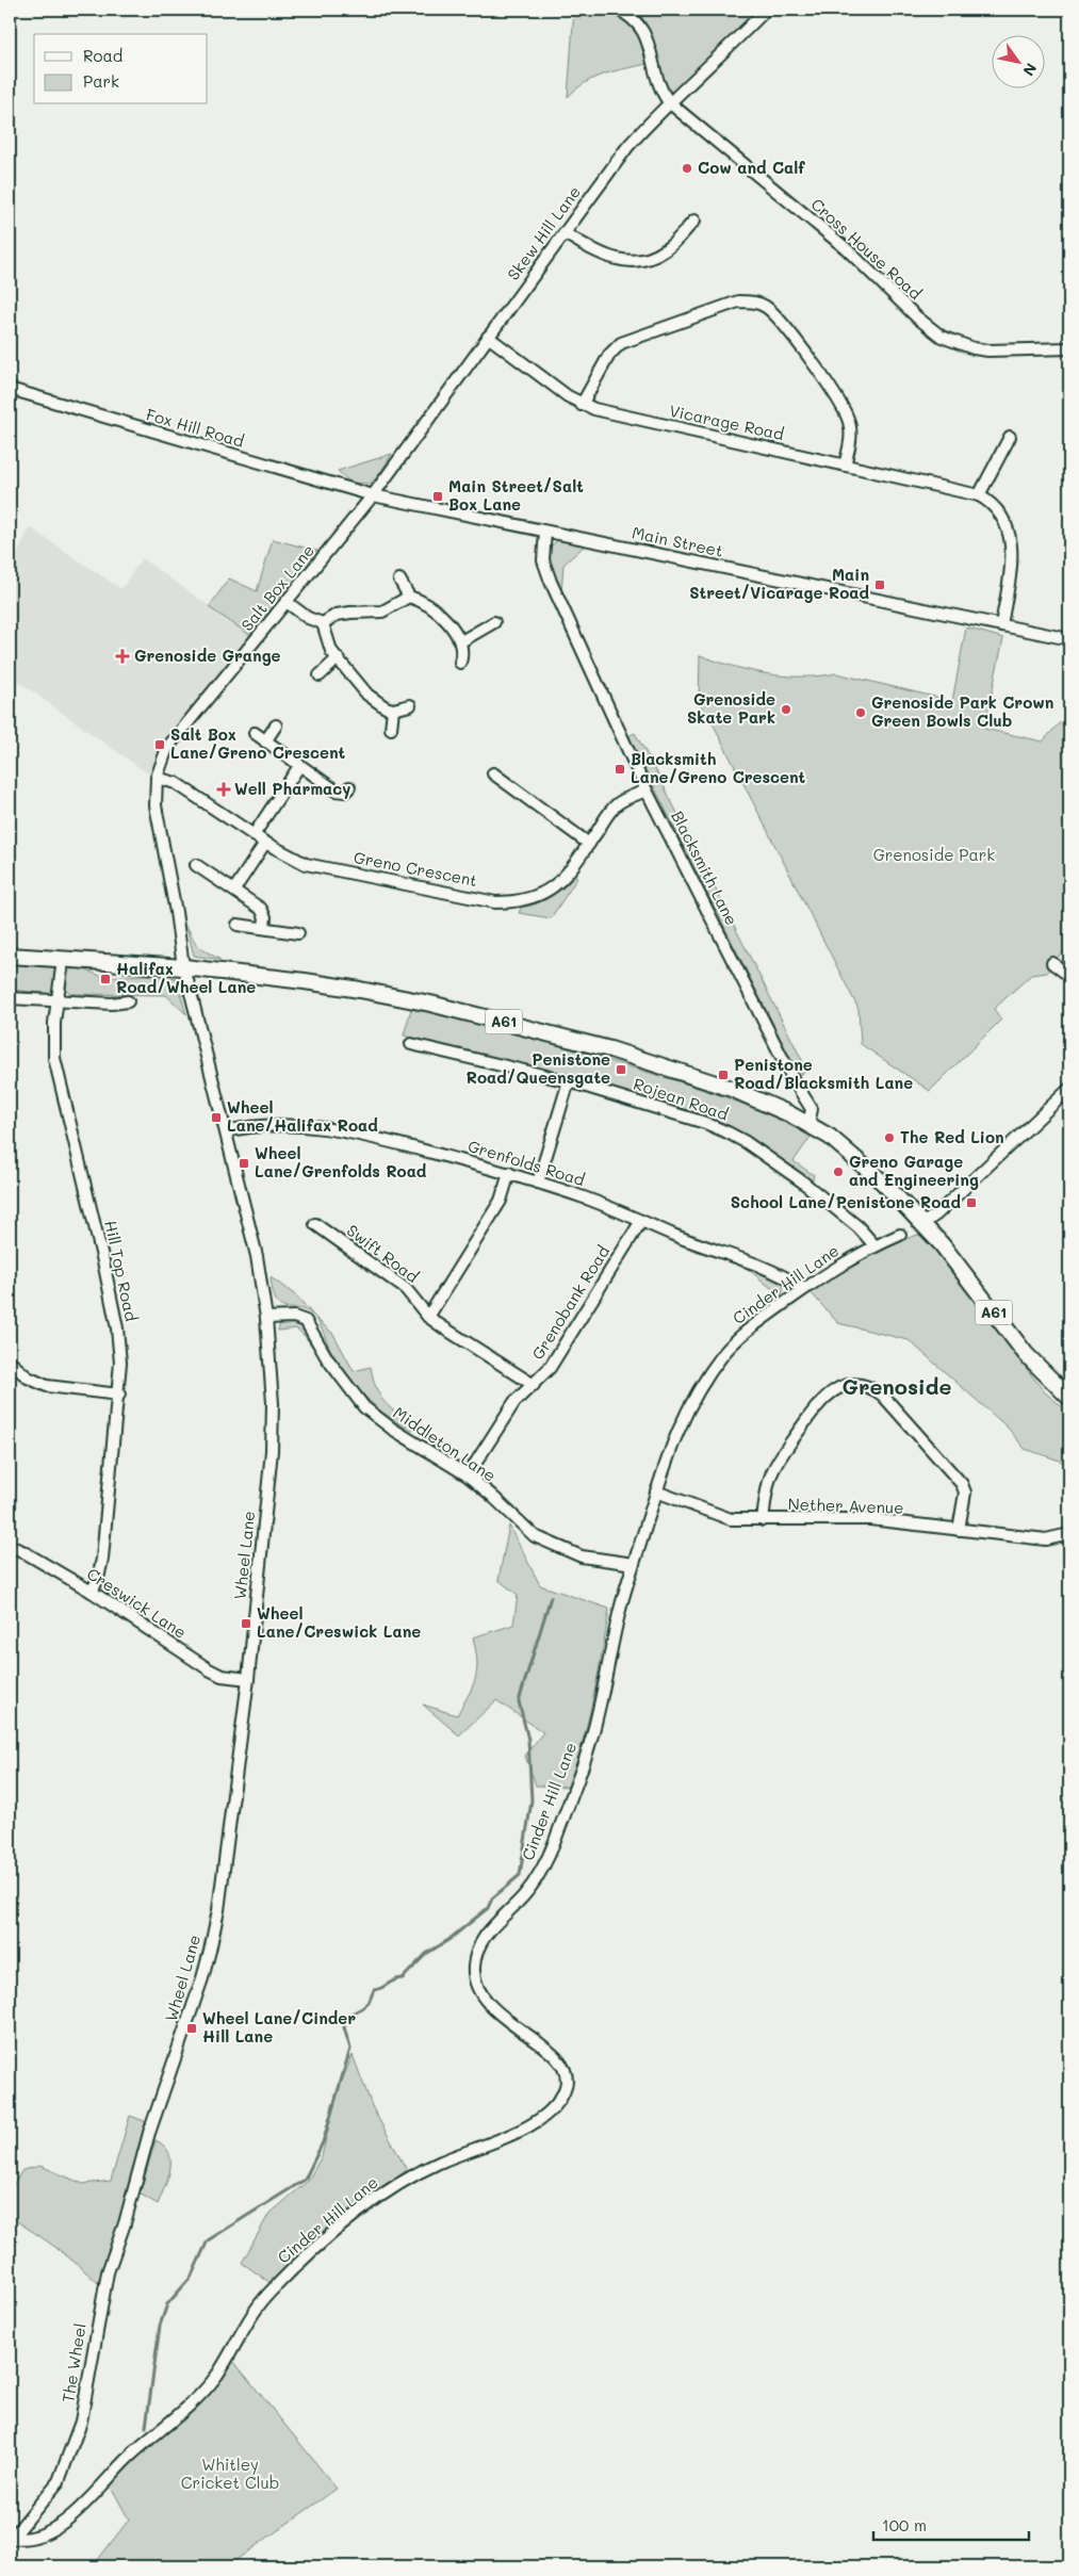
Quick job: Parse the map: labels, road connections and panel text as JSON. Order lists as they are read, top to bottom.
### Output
{
  "streets": {
    "highway": ["A61"],
    "street": [
      "Skew Hill Lane",
      "Cross House Road",
      "Vicarage Road",
      "Fox Hill Road",
      "Main Street",
      "Salt Box Lane",
      "Blacksmith Lane",
      "Greno Crescent",
      "Rojean Road",
      "Grenfolds Road",
      "Swift Road",
      "Hill Top Road",
      "Cinder Hill Lane",
      "Grenobank Road",
      "Middleton Lane",
      "Nether Avenue",
      "Wheel Lane",
      "Creswick Lane",
      "The Wheel"
    ]
  },
  "crossings": [
    ["Skew Hill Lane", "Cross House Road"],
    ["Skew Hill Lane", "Vicarage Road"],
    ["Skew Hill Lane", "Fox Hill Road"],
    ["Skew Hill Lane", "Main Street"],
    ["Skew Hill Lane", "Salt Box Lane"],
    ["Vicarage Road", "Main Street"],
    ["Fox Hill Road", "Main Street"],
    ["Fox Hill Road", "Salt Box Lane"],
    ["Main Street", "Salt Box Lane"],
    ["Main Street", "Blacksmith Lane"],
    ["Salt Box Lane", "Greno Crescent"],
    ["Salt Box Lane", "A61"],
    ["Salt Box Lane", "Wheel Lane"],
    ["Blacksmith Lane", "Greno Crescent"],
    ["Blacksmith Lane", "A61"],
    ["A61", "Hill Top Road"],
    ["A61", "Wheel Lane"],
    ["Rojean Road", "Cinder Hill Lane"],
    ["Grenfolds Road", "Cinder Hill Lane"],
    ["Grenfolds Road", "Grenobank Road"],
    ["Grenfolds Road", "Wheel Lane"],
    ["Swift Road", "Grenobank Road"],
    ["Hill Top Road", "Creswick Lane"],
    ["Cinder Hill Lane", "Middleton Lane"],
    ["Cinder Hill Lane", "Nether Avenue"],
    ["Cinder Hill Lane", "The Wheel"],
    ["Grenobank Road", "Middleton Lane"],
    ["Middleton Lane", "Wheel Lane"],
    ["Wheel Lane", "Creswick Lane"],
    ["Wheel Lane", "The Wheel"]
  ],
  "districts": ["Grenoside"],
  "parks": ["Grenoside Park", "Whitley Cricket Club"],
  "places": {
    "other": [
      "Cow and Calf",
      "Grenoside Skate Park",
      "Grenoside Park Crown Green Bowls Club",
      "The Red Lion",
      "Greno Garage and Engineering"
    ],
    "transit": [
      "Main Street/Salt Box Lane",
      "Main Street/Vicarage Road",
      "Salt Box Lane/Greno Crescent",
      "Blacksmith Lane/Greno Crescent",
      "Halifax Road/Wheel Lane",
      "Penistone Road/Queensgate",
      "Penistone Road/Blacksmith Lane",
      "Wheel Lane/Halifax Road",
      "Wheel Lane/Grenfolds Road",
      "School Lane/Penistone Road",
      "Wheel Lane/Creswick Lane",
      "Wheel Lane/Cinder Hill Lane"
    ],
    "health": ["Grenoside Grange", "Well Pharmacy"]
  },
  "legend": ["Road", "Park"],
  "scale_bar": "100 m",
  "north": "bottom right"
}
